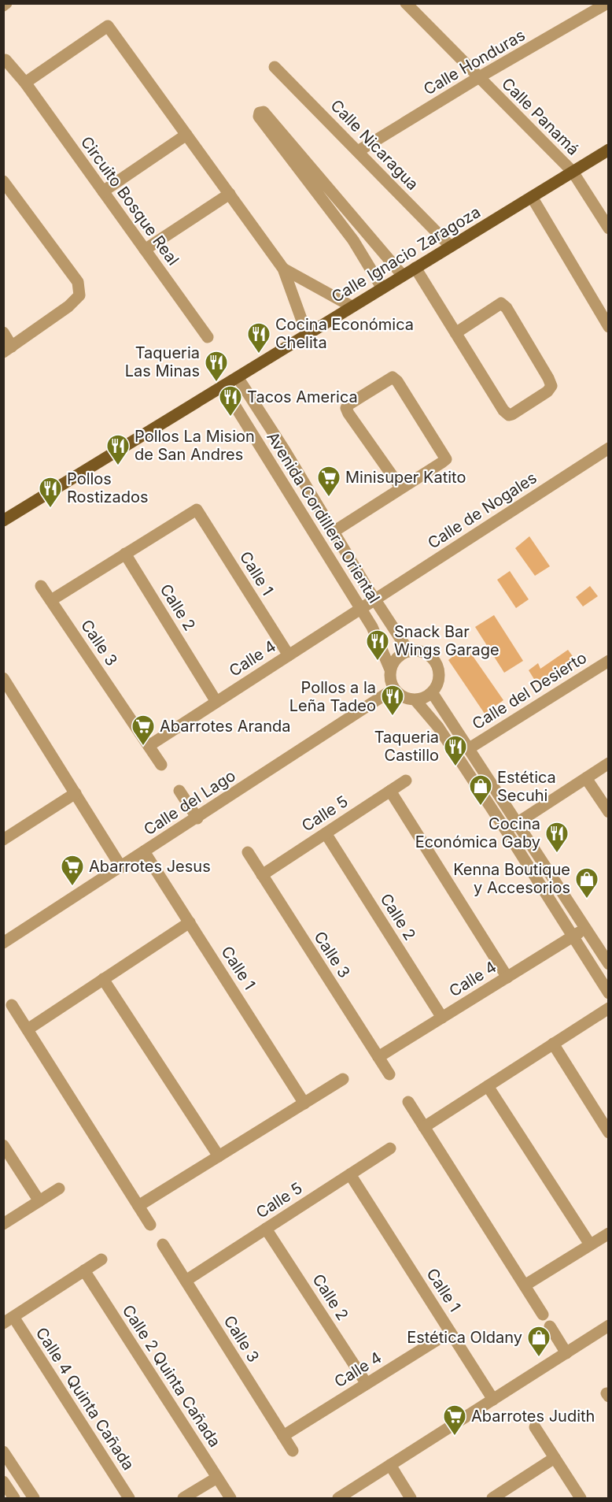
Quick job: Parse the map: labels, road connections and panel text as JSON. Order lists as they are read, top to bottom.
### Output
{
  "streets": {
    "main road": ["Calle Ignacio Zaragoza"],
    "street": [
      "Calle Honduras",
      "Calle Panamá",
      "Calle Nicaragua",
      "Circuito Bosque Real",
      "Calle de Nogales",
      "Avenida Cordillera Oriental",
      "Calle 1",
      "Calle 2",
      "Calle 3",
      "Calle 4",
      "Calle del Desierto",
      "Calle del Lago",
      "Calle 5",
      "Calle 2 Quinta Cañada",
      "Calle 4 Quinta Cañada"
    ]
  },
  "crossings": [
    ["Calle Honduras", "Calle Panamá"],
    ["Calle Honduras", "Calle Nicaragua"],
    ["Calle Panamá", "Calle Ignacio Zaragoza"],
    ["Calle Nicaragua", "Calle Ignacio Zaragoza"],
    ["Calle Ignacio Zaragoza", "Avenida Cordillera Oriental"],
    ["Calle de Nogales", "Avenida Cordillera Oriental"],
    ["Calle de Nogales", "Calle 4"],
    ["Avenida Cordillera Oriental", "Calle 4"],
    ["Avenida Cordillera Oriental", "Calle del Lago"],
    ["Calle 1", "Calle 2"],
    ["Calle 1", "Calle 4"],
    ["Calle 1", "Calle del Lago"],
    ["Calle 1", "Calle 5"],
    ["Calle 2", "Calle 4"],
    ["Calle 2", "Calle 5"],
    ["Calle 3", "Calle 4"],
    ["Calle 3", "Calle 5"]
  ],
  "places": {
    "restaurant": [
      "Cocina Económica Chelita",
      "Taqueria Las Minas",
      "Tacos America",
      "Pollos La Mision de San Andres",
      "Pollos Rostizados",
      "Snack Bar Wings Garage",
      "Pollos a la Leña Tadeo",
      "Taqueria Castillo",
      "Cocina Económica Gaby"
    ],
    "supermarket": [
      "Minisuper Katito",
      "Abarrotes Aranda",
      "Abarrotes Jesus",
      "Abarrotes Judith"
    ],
    "shop": ["Estética Secuhi", "Kenna Boutique y Accesorios", "Estética Oldany"]
  }
}
